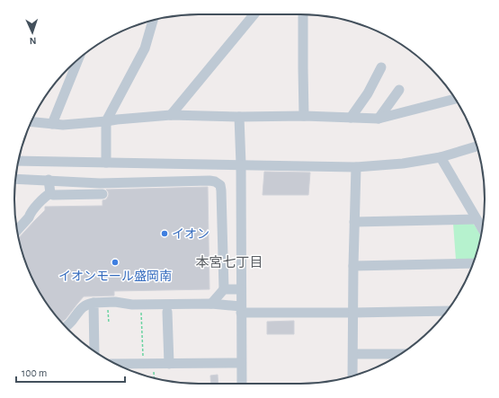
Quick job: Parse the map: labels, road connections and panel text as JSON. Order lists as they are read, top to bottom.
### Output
{
  "districts": ["本宮七丁目"],
  "places": ["イオン", "イオンモール盛岡南"],
  "scale_bar": "100 m",
  "north": "bottom"
}
